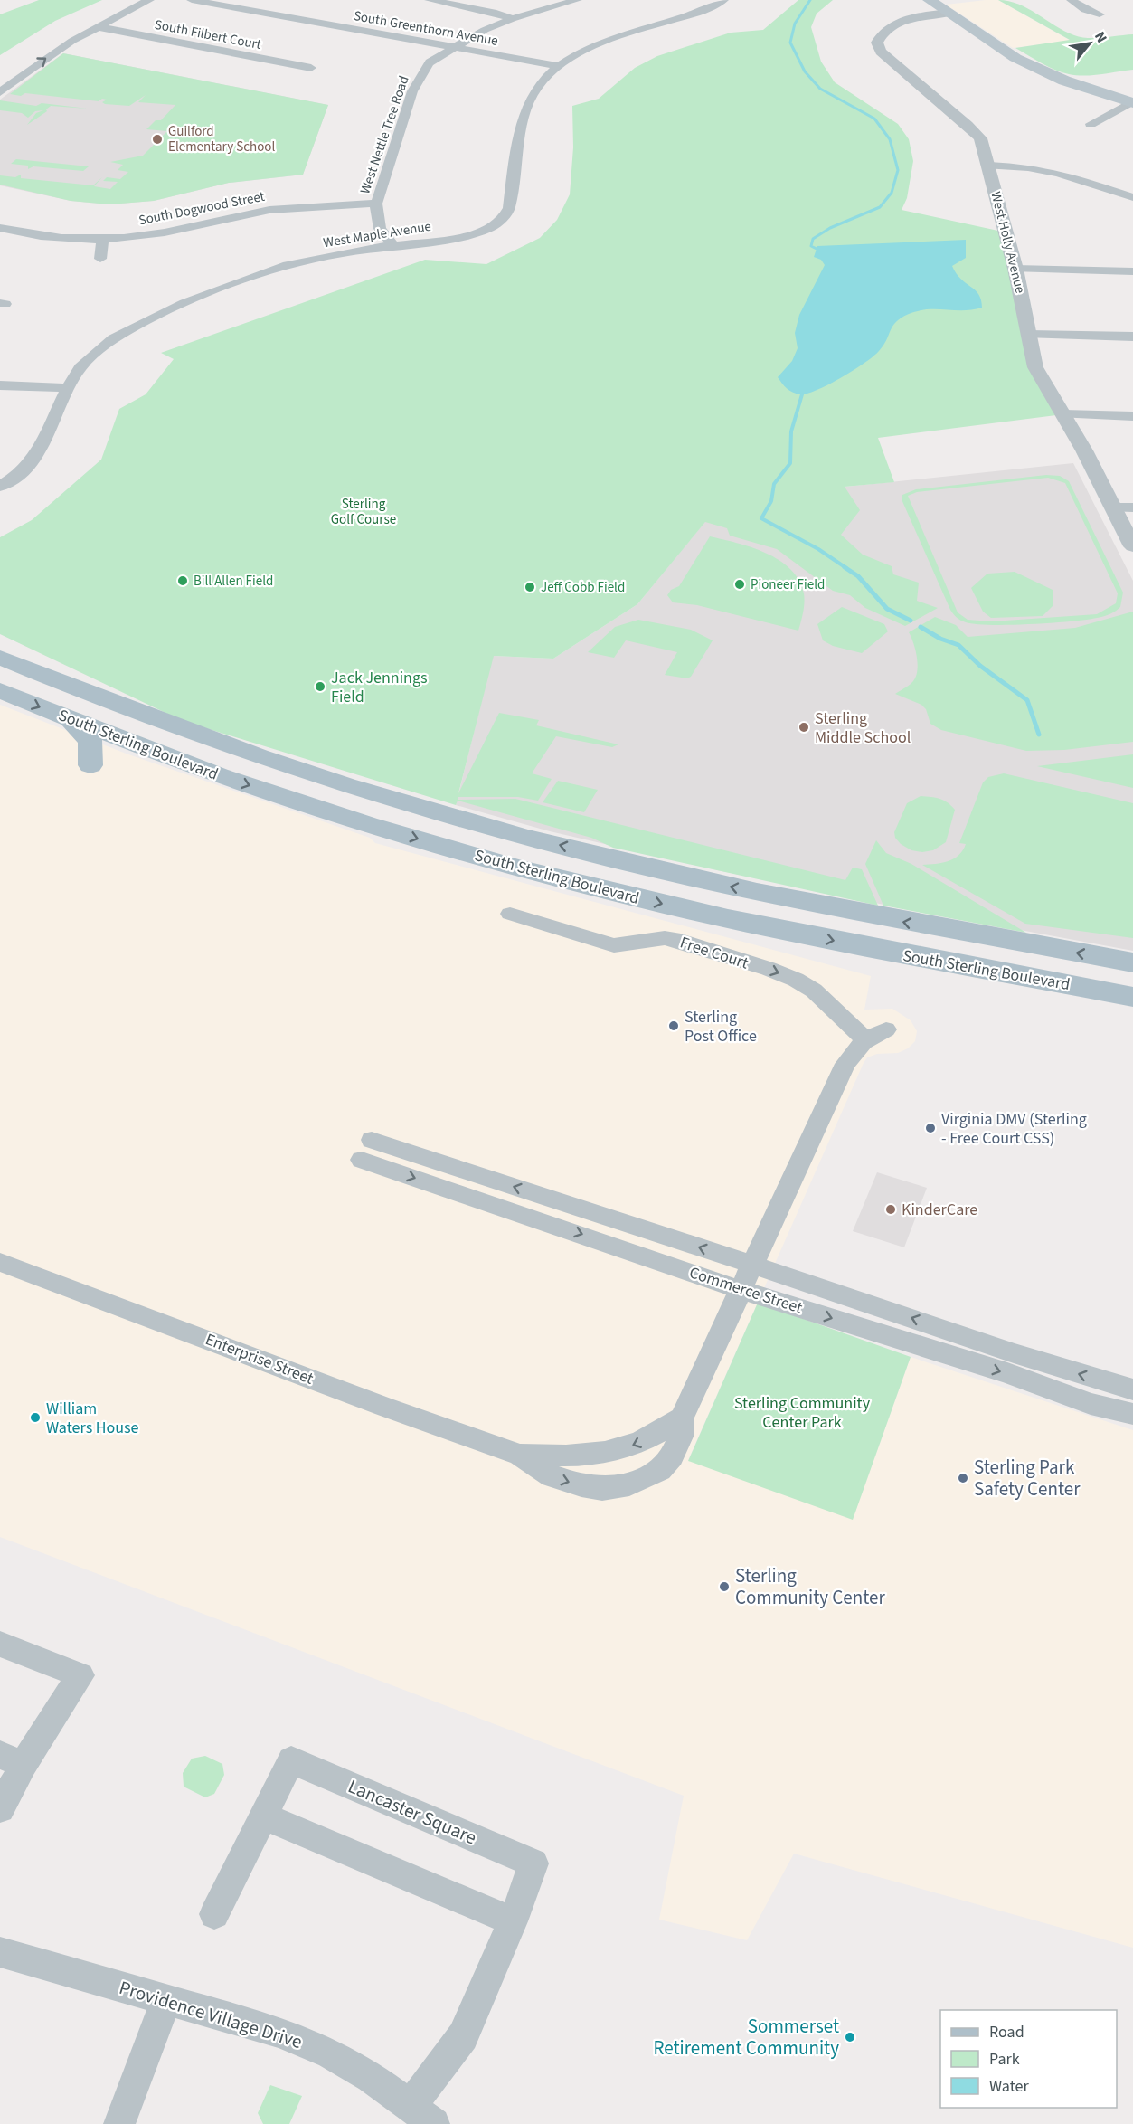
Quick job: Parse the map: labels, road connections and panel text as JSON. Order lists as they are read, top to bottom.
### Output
{
  "streets": {
    "main road": ["South Sterling Boulevard"],
    "street": [
      "South Greenthorn Avenue",
      "South Filbert Court",
      "West Nettle Tree Road",
      "South Dogwood Street",
      "West Maple Avenue",
      "West Holly Avenue",
      "Free Court",
      "Commerce Street",
      "Enterprise Street",
      "Lancaster Square",
      "Providence Village Drive"
    ]
  },
  "crossings": [
    ["South Greenthorn Avenue", "West Nettle Tree Road"],
    ["South Greenthorn Avenue", "West Maple Avenue"],
    ["West Nettle Tree Road", "South Dogwood Street"],
    ["West Nettle Tree Road", "West Maple Avenue"],
    ["Commerce Street", "Enterprise Street"],
    ["Lancaster Square", "Providence Village Drive"]
  ],
  "one_way": ["Free Court"],
  "parks": ["Sterling Golf Course", "Sterling Community Center Park"],
  "places": [
    "Guilford Elementary School",
    "Bill Allen Field",
    "Pioneer Field",
    "Jeff Cobb Field",
    "Jack Jennings Field",
    "Sterling Middle School",
    "Sterling Post Office",
    "Virginia DMV (Sterling - Free Court CSS)",
    "KinderCare",
    "William Waters House",
    "Sterling Park Safety Center",
    "Sterling Community Center",
    "Sommerset Retirement Community"
  ],
  "legend": ["Road", "Park", "Water"],
  "north": "top right"
}
